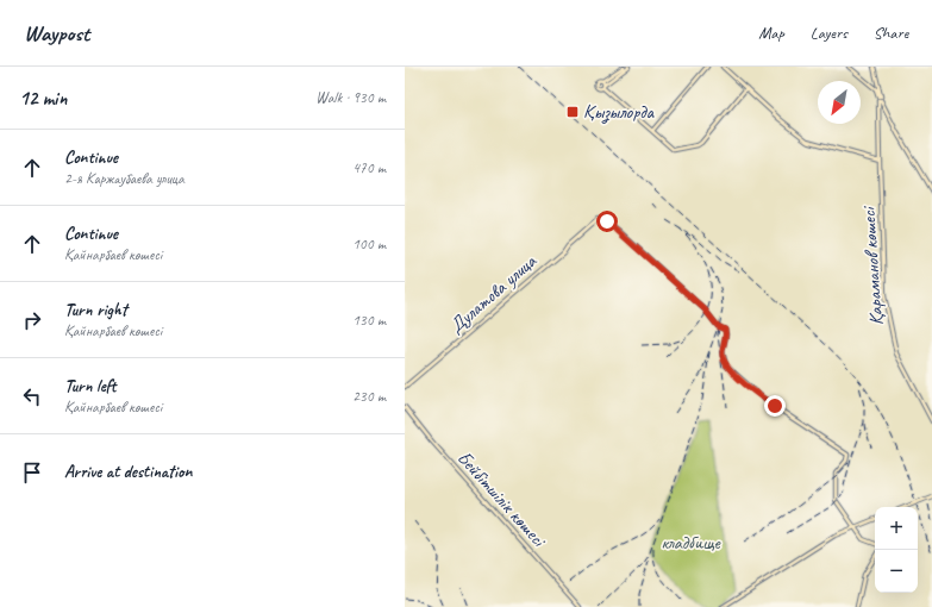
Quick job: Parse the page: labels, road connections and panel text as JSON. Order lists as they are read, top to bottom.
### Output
{
  "streets": {
    "street": ["Қараманов көшесі", "Дулатова улица", "Бейбітшілік көшесі"]
  },
  "parks": ["кладбище"],
  "places": {
    "transit": ["Қызылорда"]
  },
  "north": "bottom left",
  "page": {
    "header": "Waypost",
    "nav": ["Map", "Layers", "Share"],
    "heading": ["12 min", "Walk · 930 m"],
    "list": [
      ["Continue", "2-я Каржаубаева улица", "470 m"],
      ["Continue", "Қайнарбаев көшесі", "100 m"],
      ["Turn right", "Қайнарбаев көшесі", "130 m"],
      ["Turn left", "Қайнарбаев көшесі", "230 m"],
      "Arrive at destination"
    ],
    "map_buttons": ["+", "−"]
  }
}
